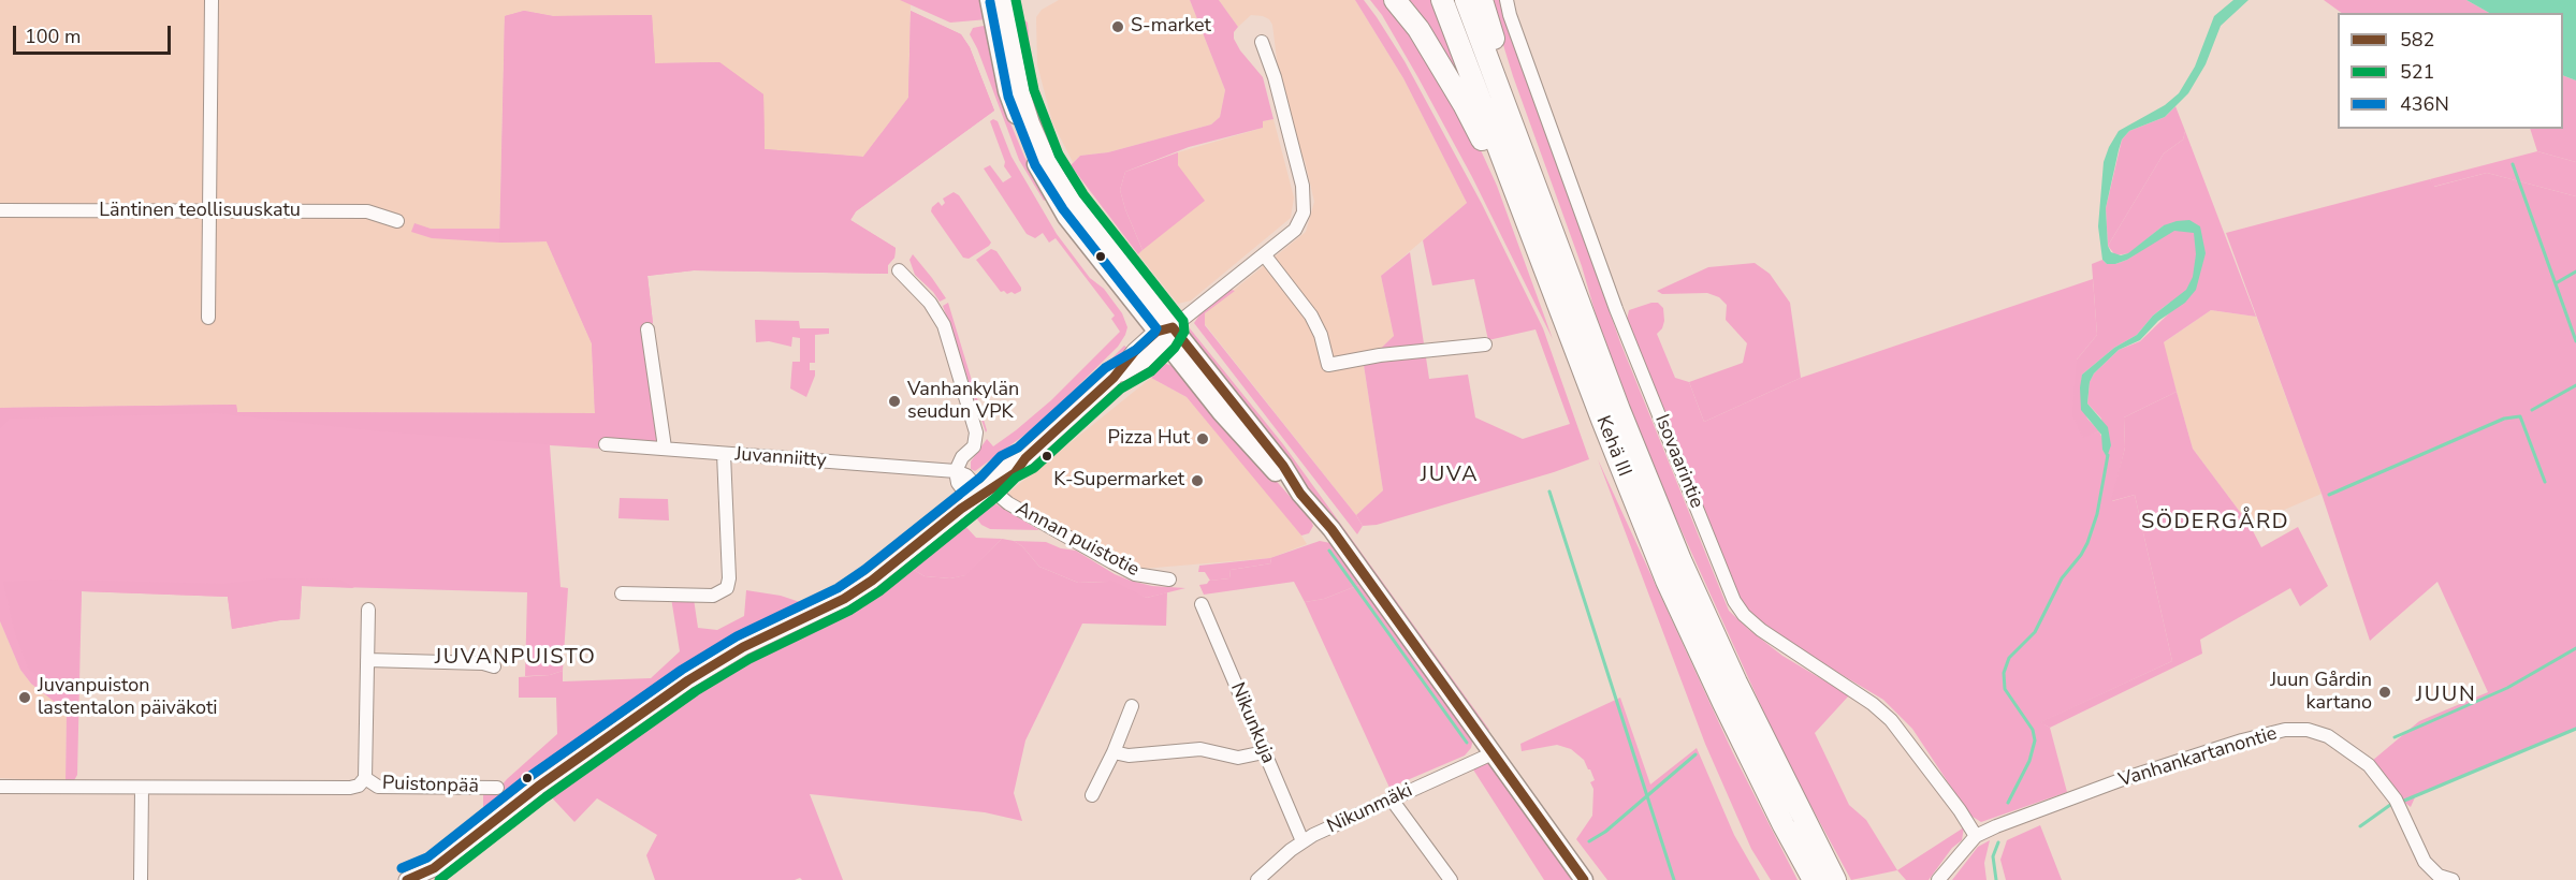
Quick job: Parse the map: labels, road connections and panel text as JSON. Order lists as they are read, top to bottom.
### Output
{
  "streets": {
    "highway": ["Kehä III"],
    "street": [
      "Läntinen teollisuuskatu",
      "Juvanniitty",
      "Isovaarintie",
      "Annan puistotie",
      "Nikunkuja",
      "Vanhankartanontie",
      "Puistonpää",
      "Nikunmäki"
    ]
  },
  "crossings": [
    ["Isovaarintie", "Vanhankartanontie"],
    ["Nikunkuja", "Nikunmäki"]
  ],
  "districts": [
    "JUVA",
    "SÖDERGÅRD",
    "JUVANPUISTO",
    "JUUN"
  ],
  "places": [
    "S-market",
    "Vanhankylän seudun VPK",
    "Pizza Hut",
    "K-Supermarket",
    "Juun Gårdin kartano",
    "Juvanpuiston lastentalon päiväkoti"
  ],
  "lines": ["transit line 521", "transit line 436N", "transit line 582"],
  "legend": ["582", "521", "436N"],
  "scale_bar": "100 m"
}
